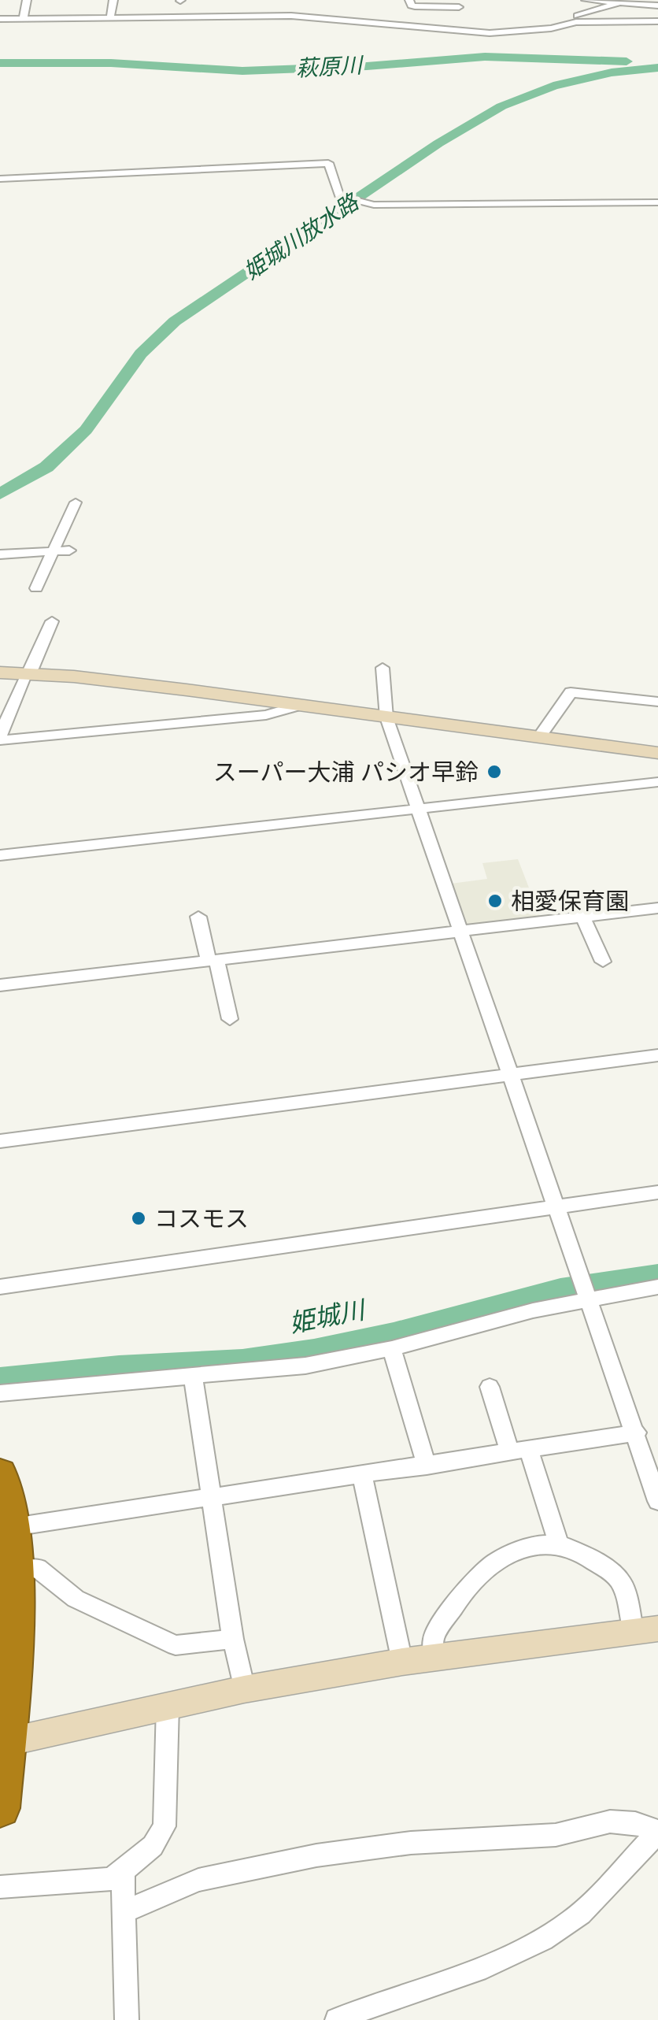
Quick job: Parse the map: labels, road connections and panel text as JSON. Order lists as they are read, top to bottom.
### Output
{
  "water": ["萩原川", "姫城川放水路", "姫城川"],
  "places": ["スーパー大浦 パシオ早鈴", "相愛保育園", "コスモス"]
}
